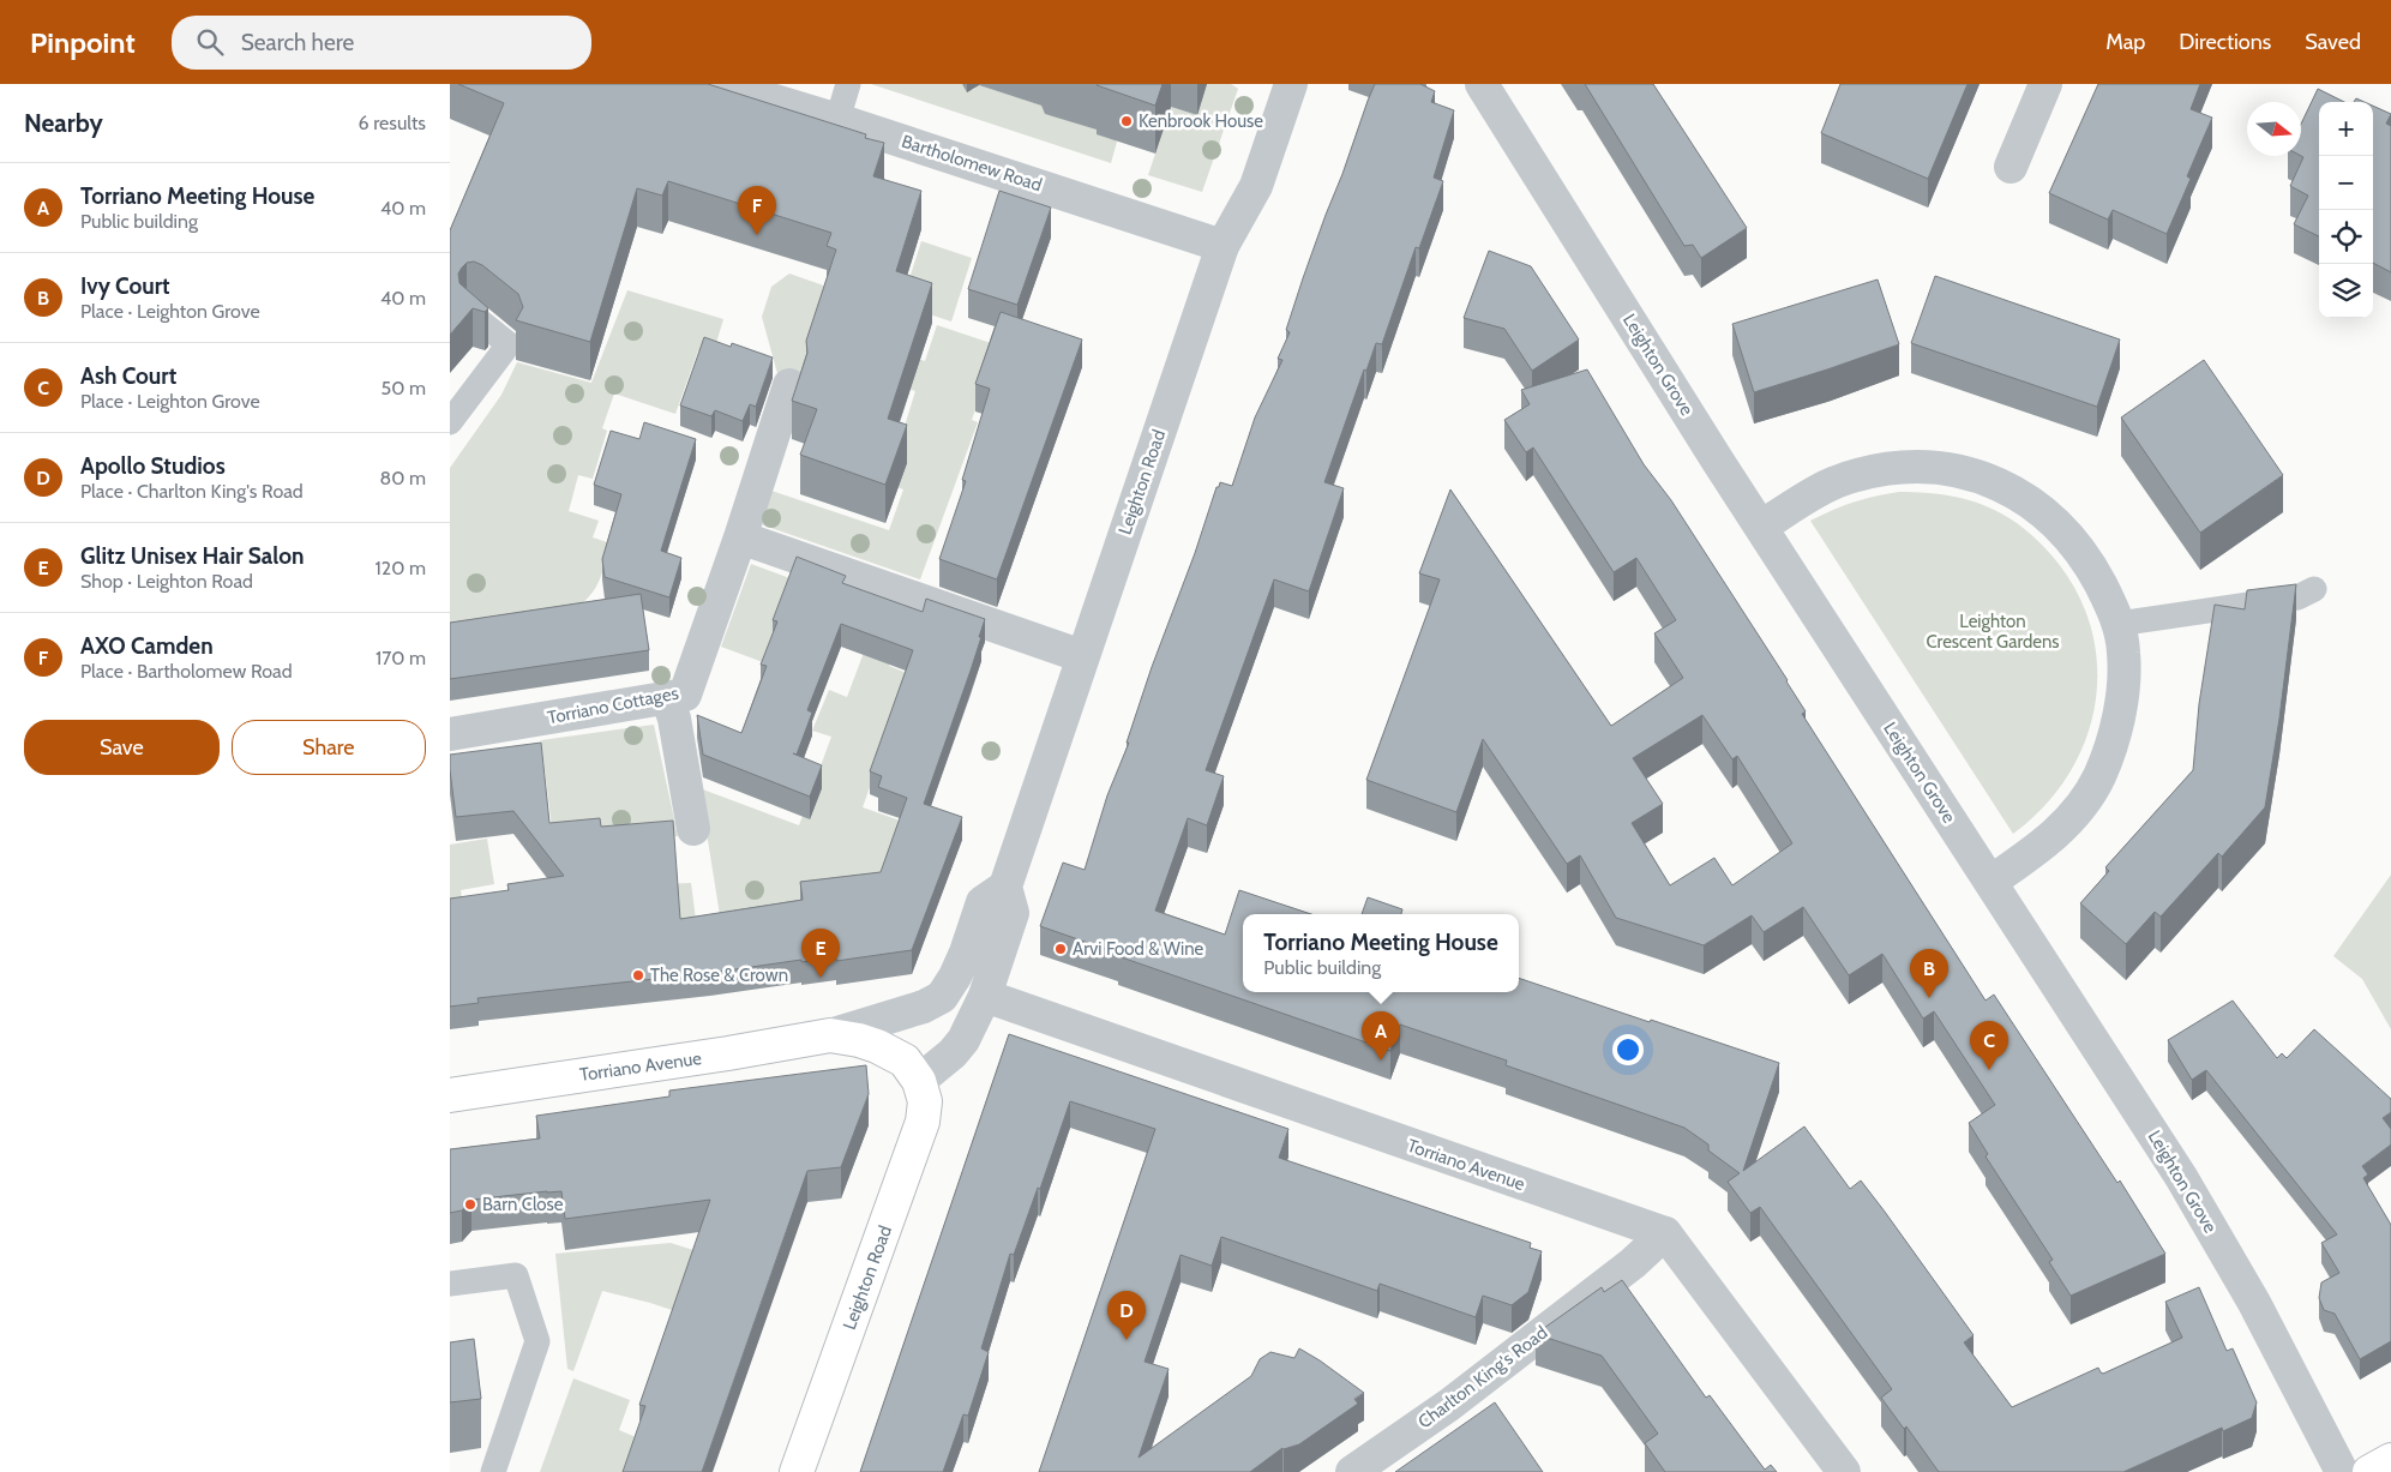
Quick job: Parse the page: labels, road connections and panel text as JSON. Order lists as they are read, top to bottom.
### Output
{
  "streets": {
    "main road": ["Leighton Road", "Torriano Avenue"],
    "street": [
      "Bartholomew Road",
      "Leighton Grove",
      "Torriano Cottages",
      "Charlton King's Road"
    ]
  },
  "crossings": [
    ["Bartholomew Road", "Leighton Road"],
    ["Leighton Road", "Torriano Avenue"],
    ["Torriano Avenue", "Charlton King's Road"]
  ],
  "parks": ["Leighton Crescent Gardens"],
  "places": [
    "Kenbrook House",
    "Arvi Food & Wine",
    "The Rose & Crown",
    "Barn Close"
  ],
  "north": "right",
  "page": {
    "header": "Pinpoint",
    "search": "Search here",
    "nav": ["Map", "Directions", "Saved"],
    "heading": ["Nearby", "6 results"],
    "map_buttons": ["+", "−"],
    "list": [
      {
        "mark": "A",
        "name": "Torriano Meeting House",
        "note": "Public building",
        "value": "40 m"
      },
      {
        "mark": "B",
        "name": "Ivy Court",
        "note": "Place · Leighton Grove",
        "value": "40 m"
      },
      {
        "mark": "C",
        "name": "Ash Court",
        "note": "Place · Leighton Grove",
        "value": "50 m"
      },
      {
        "mark": "D",
        "name": "Apollo Studios",
        "note": "Place · Charlton King's Road",
        "value": "80 m"
      },
      {
        "mark": "E",
        "name": "Glitz Unisex Hair Salon",
        "note": "Shop · Leighton Road",
        "value": "120 m"
      },
      {
        "mark": "F",
        "name": "AXO Camden",
        "note": "Place · Bartholomew Road",
        "value": "170 m"
      }
    ],
    "pins": [
      "F",
      "E",
      "B",
      "A",
      "C",
      "D"
    ],
    "buttons": ["Save", "Share"],
    "popup": ["Torriano Meeting House", "Public building"]
  }
}
